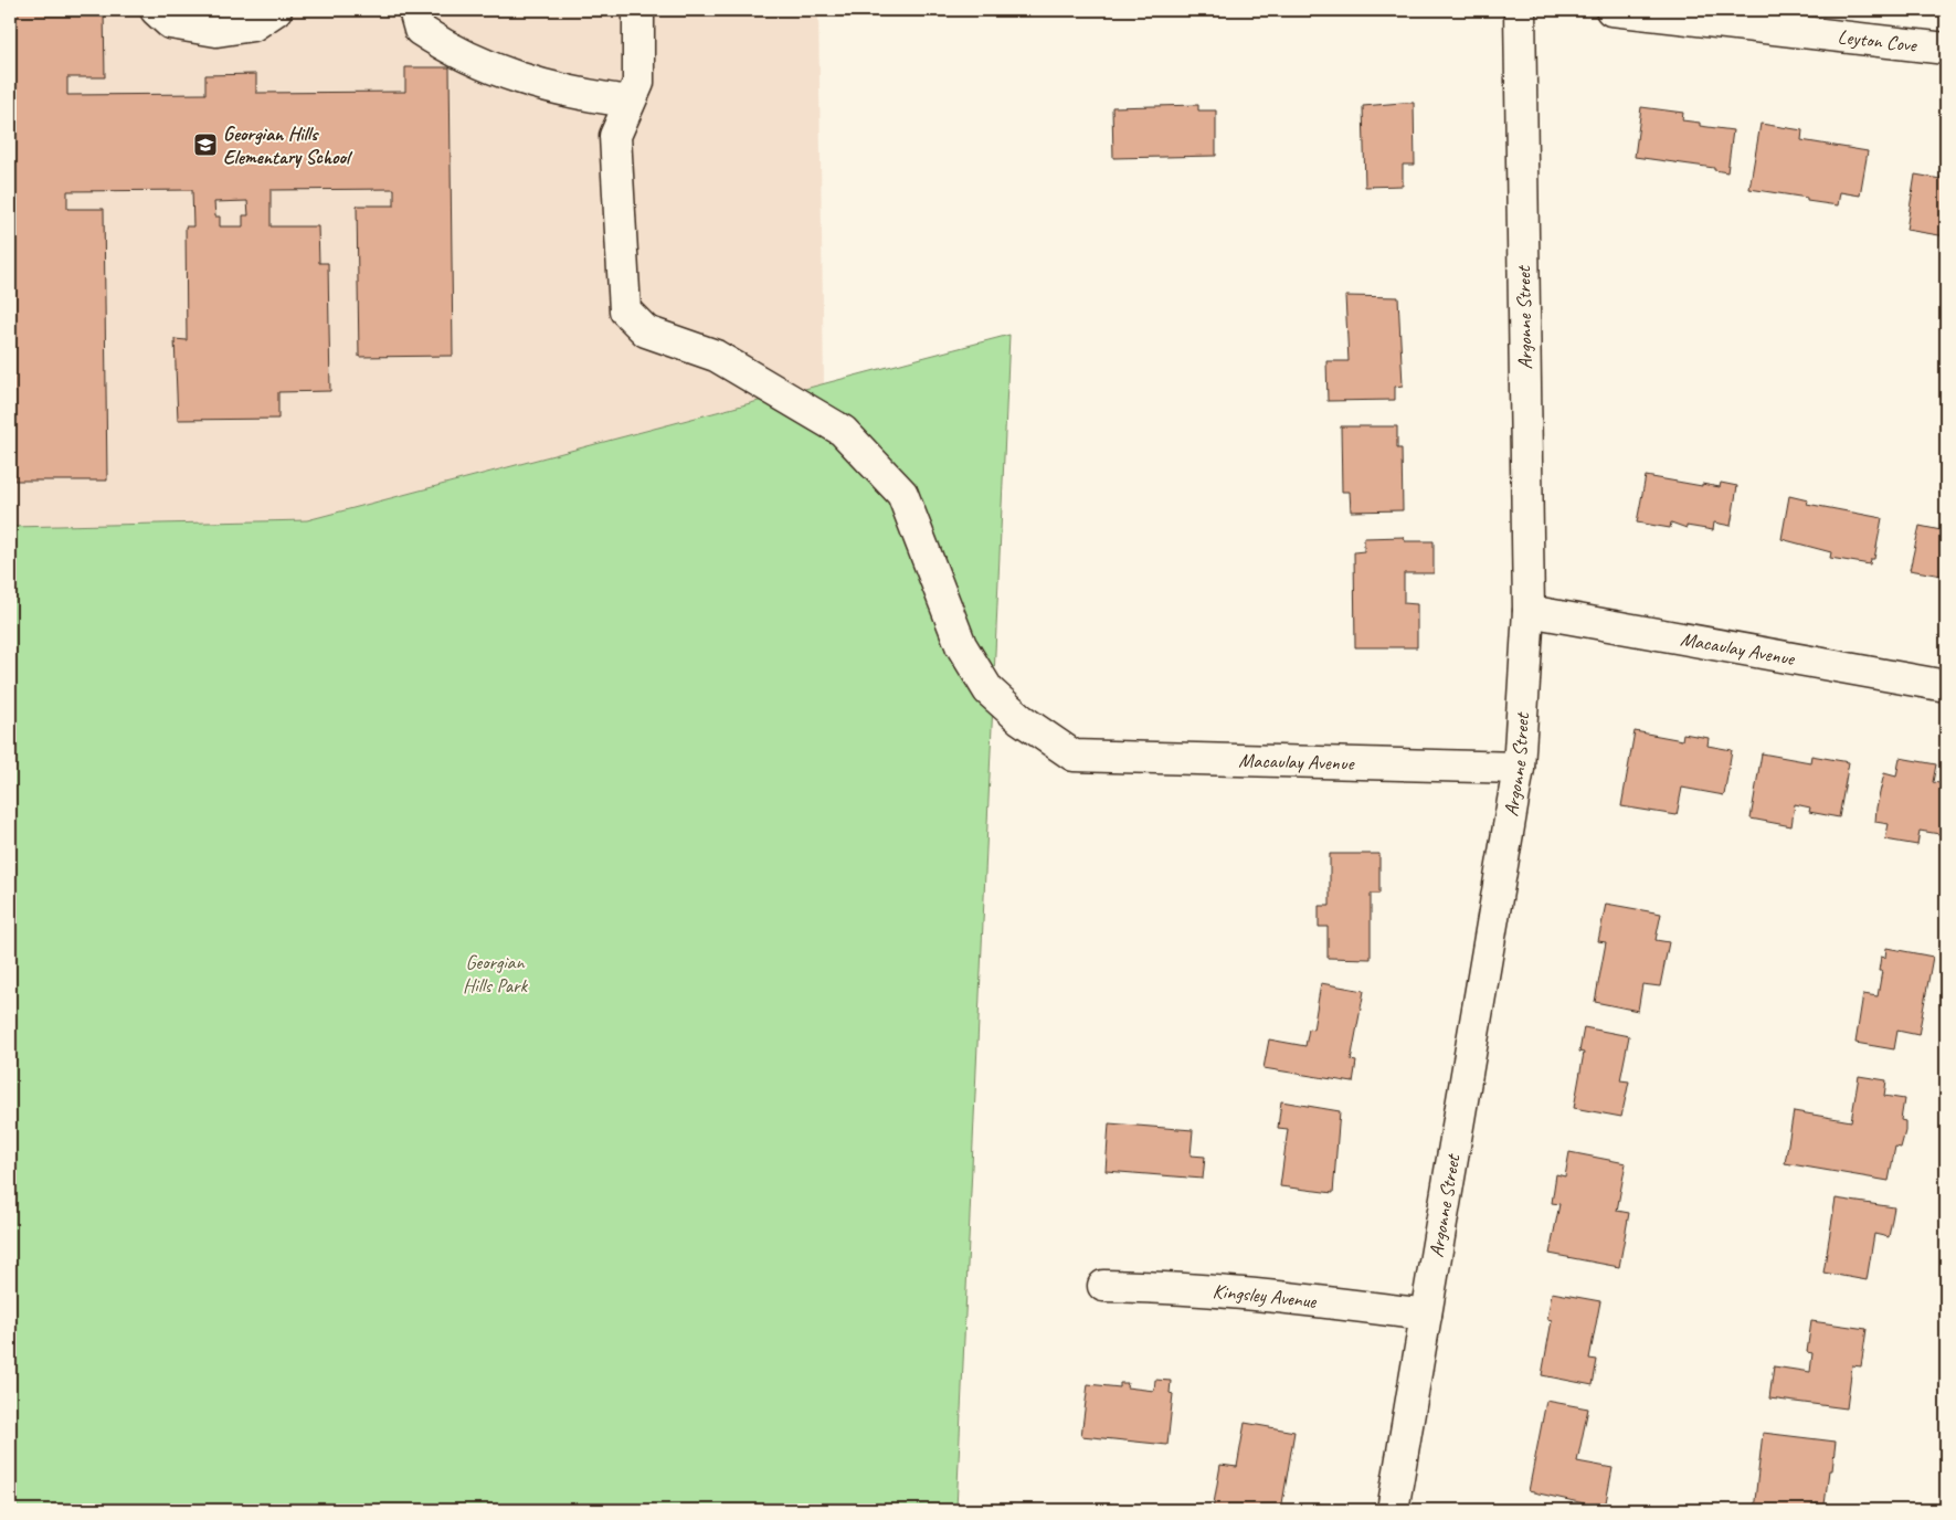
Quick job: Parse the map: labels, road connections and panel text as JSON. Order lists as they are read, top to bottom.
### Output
{
  "streets": {
    "street": [
      "Leyton Cove",
      "Argonne Street",
      "Macaulay Avenue",
      "Kingsley Avenue"
    ]
  },
  "crossings": [
    ["Argonne Street", "Macaulay Avenue"],
    ["Argonne Street", "Kingsley Avenue"]
  ],
  "parks": ["Georgian Hills Park"],
  "places": {
    "school or university": ["Georgian Hills Elementary School"]
  }
}
